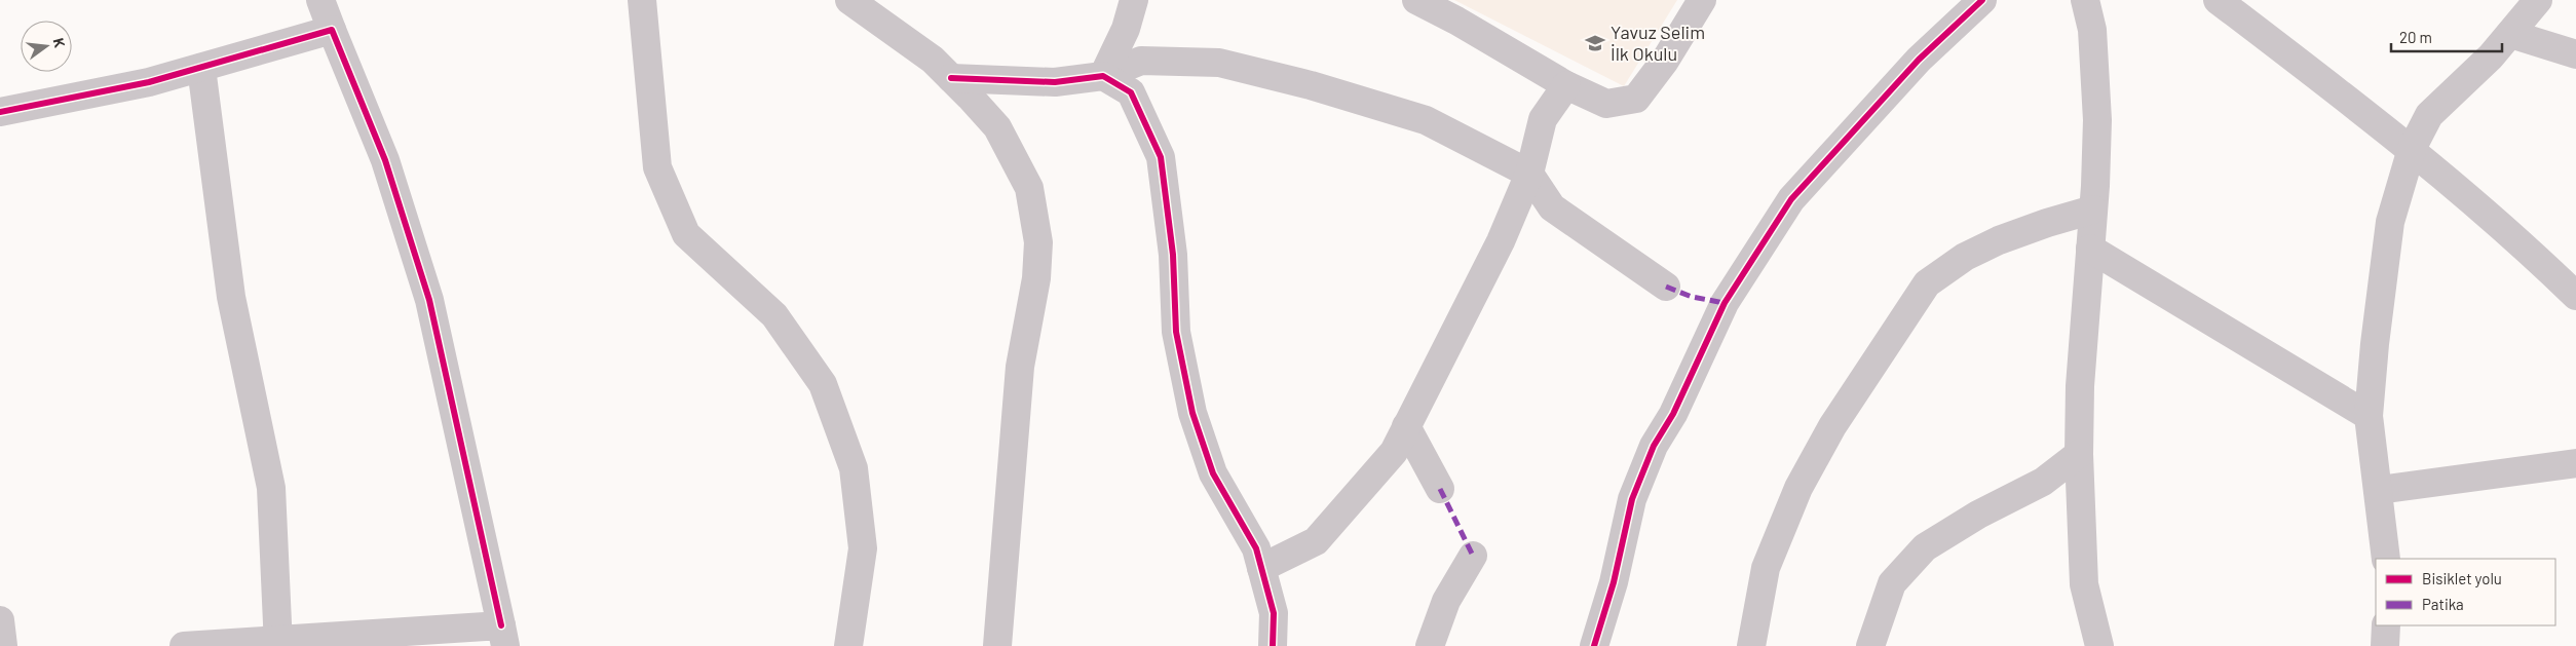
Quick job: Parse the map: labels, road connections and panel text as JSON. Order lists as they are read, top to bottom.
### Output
{
  "places": {
    "school or university": ["Yavuz Selim İlk Okulu"]
  },
  "legend": ["Bisiklet yolu", "Patika"],
  "scale_bar": "20 m",
  "north": "right"
}
